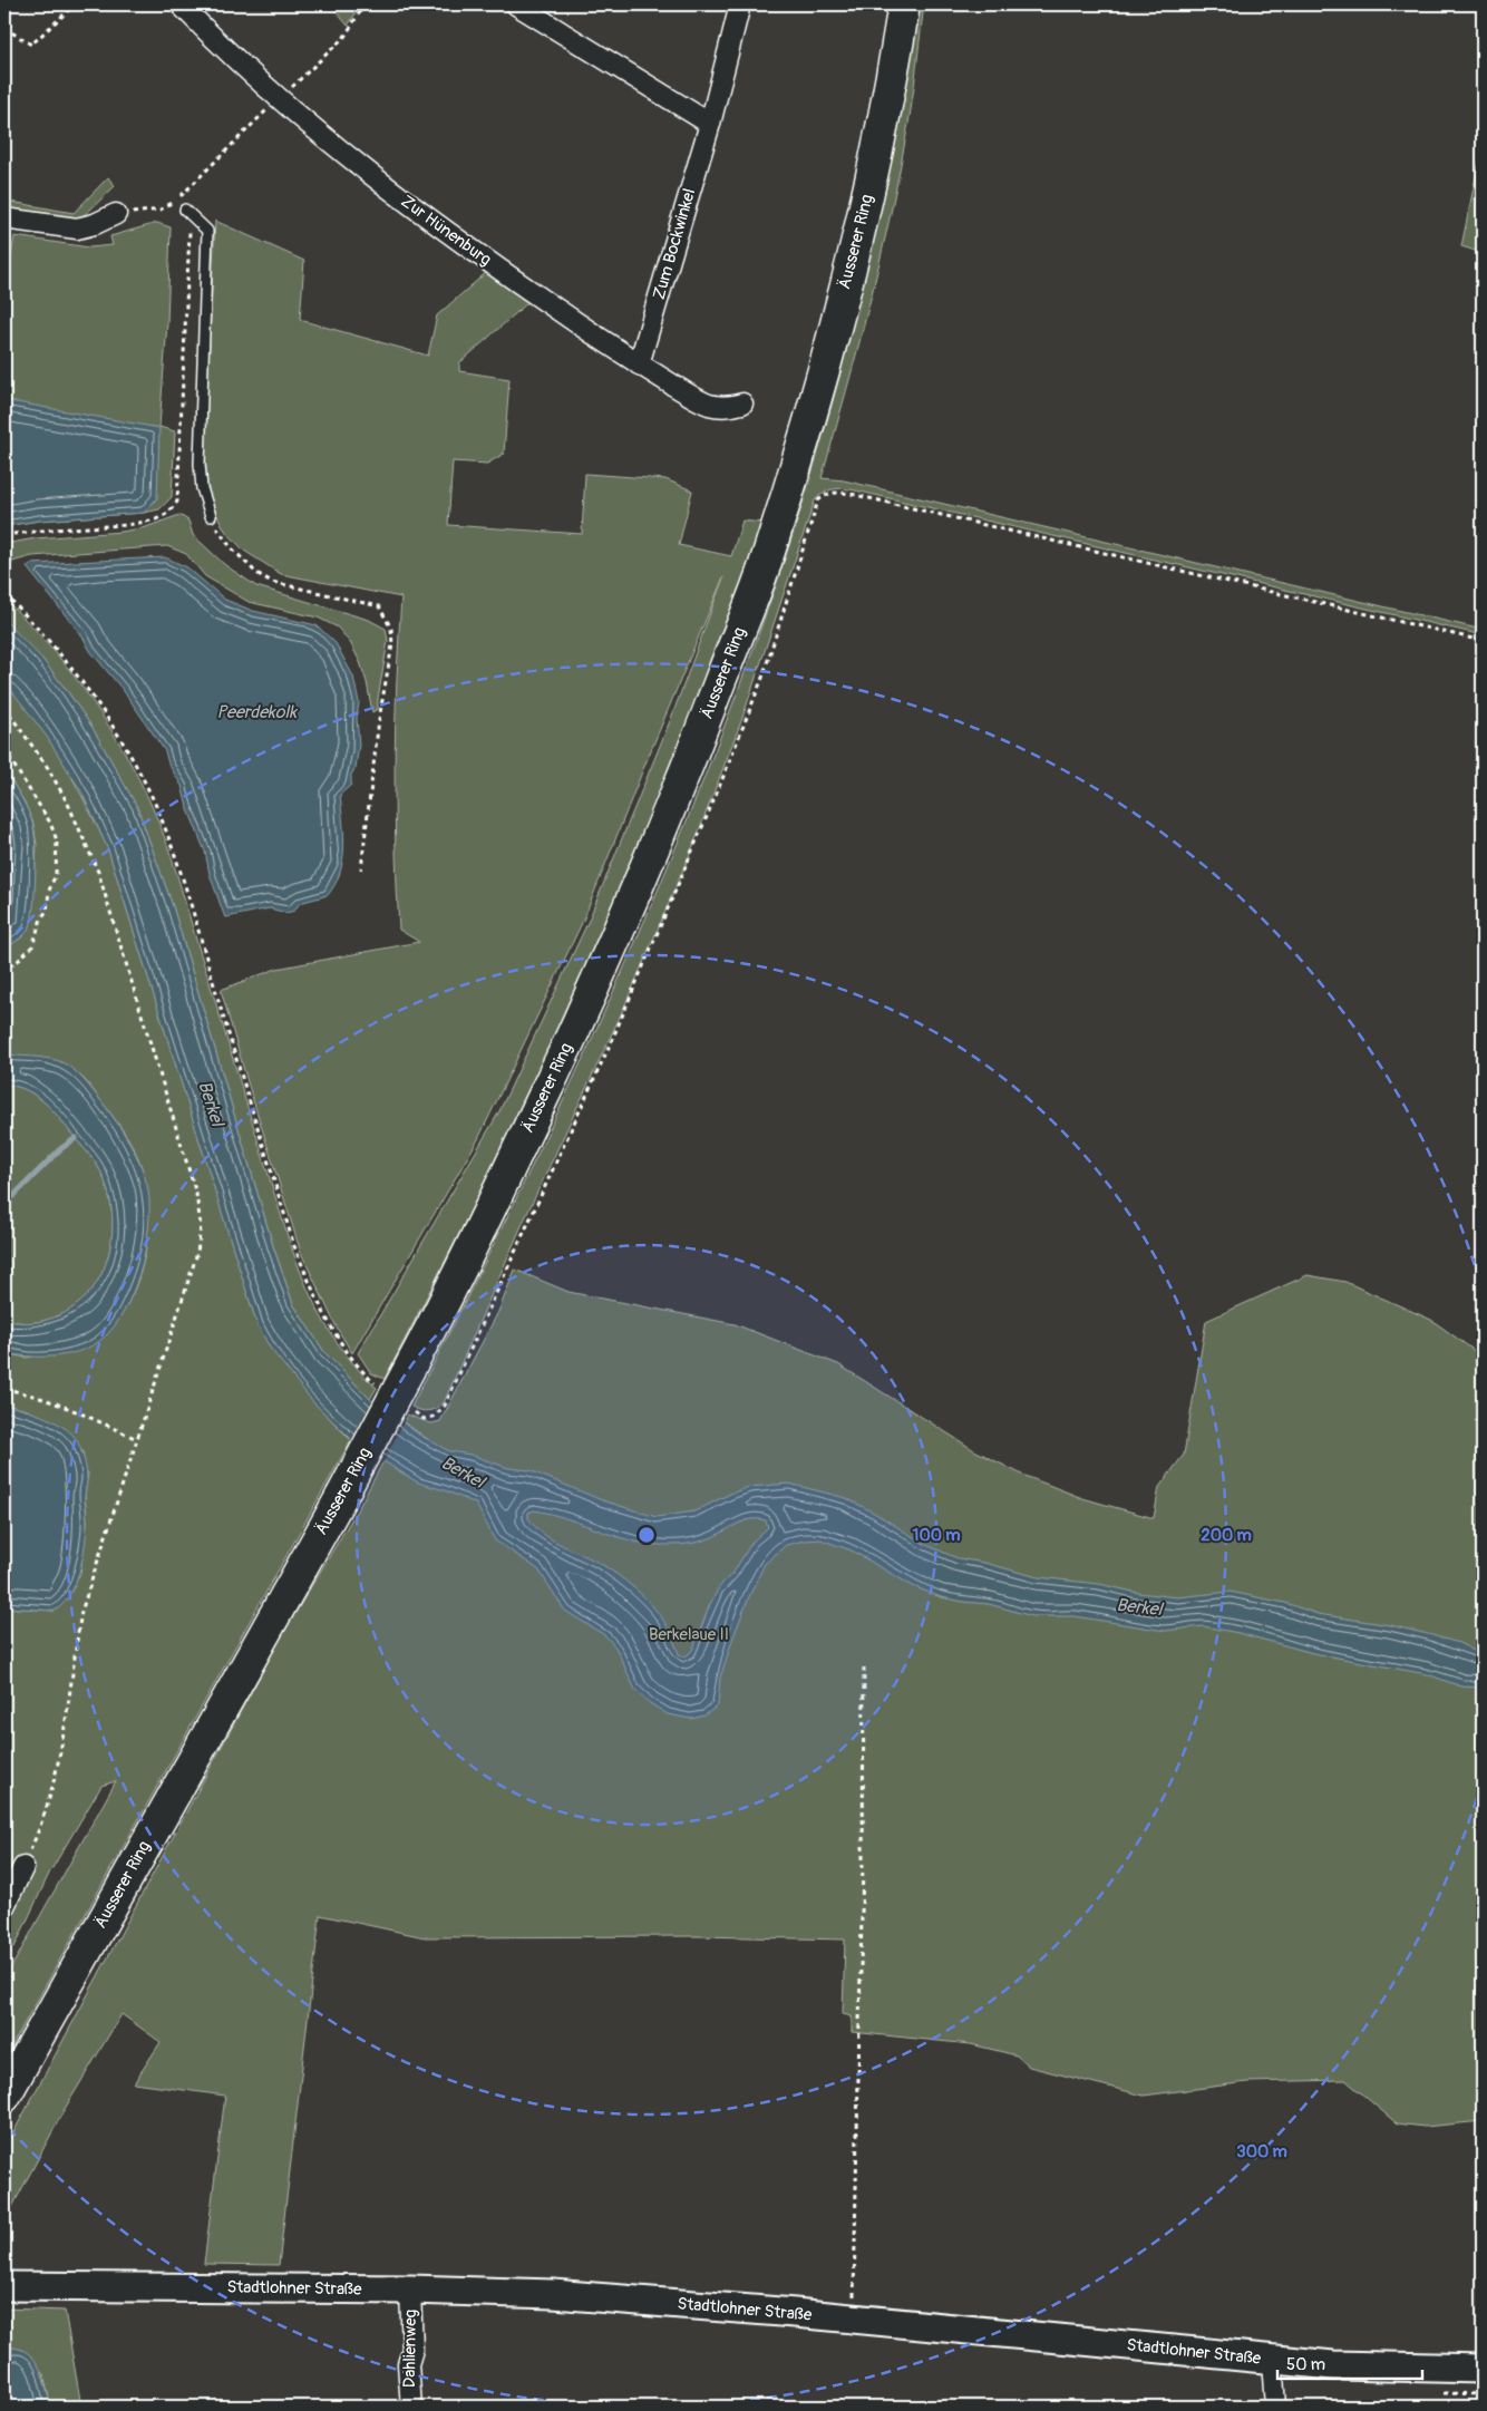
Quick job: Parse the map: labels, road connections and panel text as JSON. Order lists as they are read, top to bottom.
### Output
{
  "streets": {
    "main road": ["Äusserer Ring"],
    "street": [
      "Zur Hünenburg",
      "Zum Bockwinkel",
      "Stadtlohner Straße",
      "Dahlienweg"
    ]
  },
  "crossings": [
    ["Zur Hünenburg", "Zum Bockwinkel"],
    ["Stadtlohner Straße", "Dahlienweg"]
  ],
  "water": ["Peerdekolk", "Berkel"],
  "parks": ["Berkelaue II"],
  "scale_bar": "50 m",
  "rings": ["100 m", "200 m", "300 m"]
}
